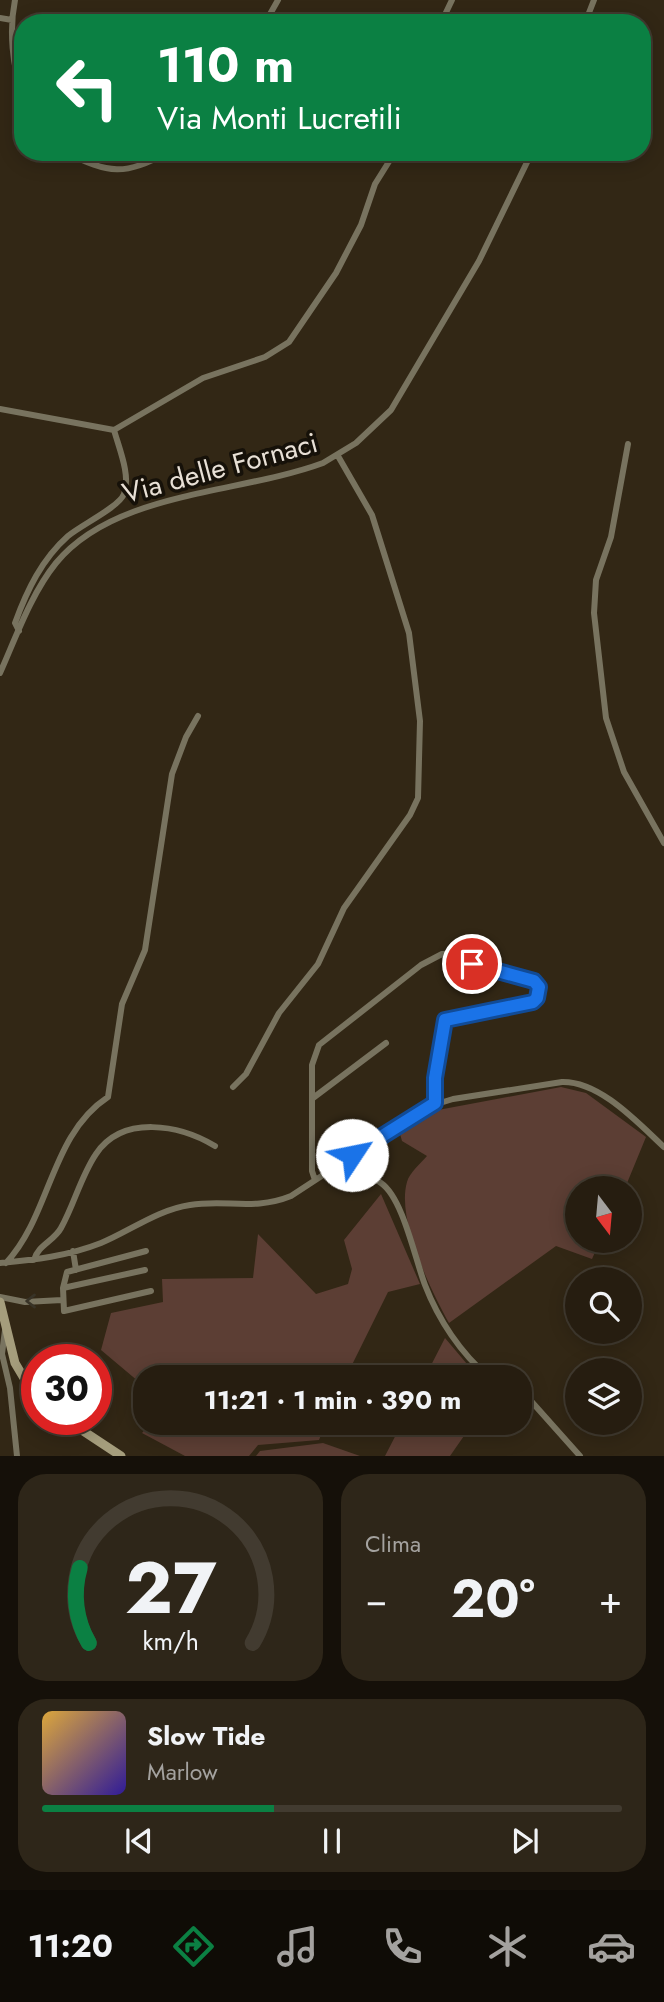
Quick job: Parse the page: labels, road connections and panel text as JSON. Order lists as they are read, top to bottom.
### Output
{
  "streets": {
    "street": ["Via delle Fornaci"]
  },
  "north": "bottom",
  "page": {
    "turn": ["110 m", "Via Monti Lucretili"],
    "limit": "30",
    "trip": "11:21 · 1 min · 390 m",
    "tile": "Clima",
    "heat": ["−", "20°", "+"],
    "song": ["Slow Tide", "Marlow"],
    "tabs": "11:20",
    "gauge": ["27", "km/h"]
  }
}
